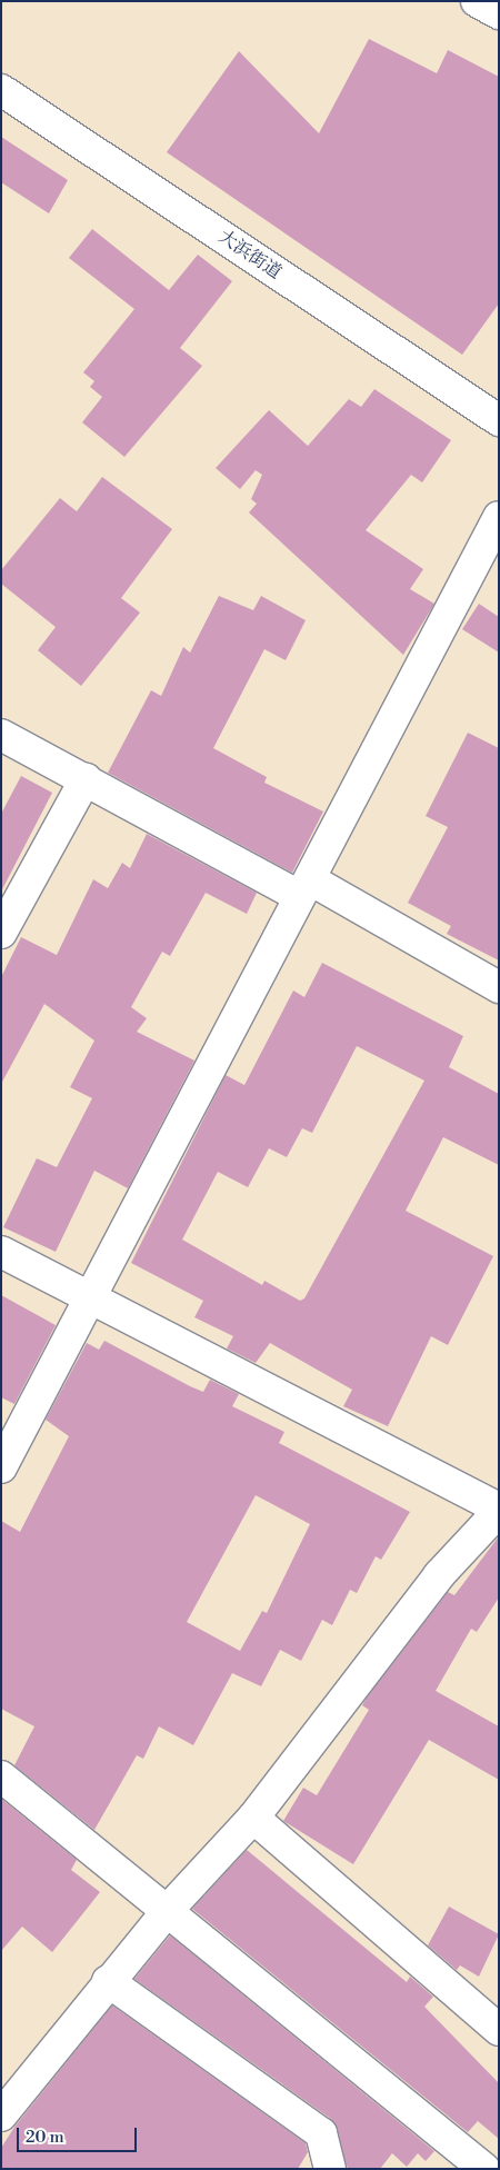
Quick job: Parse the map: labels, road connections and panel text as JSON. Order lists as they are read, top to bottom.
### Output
{
  "streets": {
    "street": ["大浜街道"]
  },
  "scale_bar": "20 m"
}
